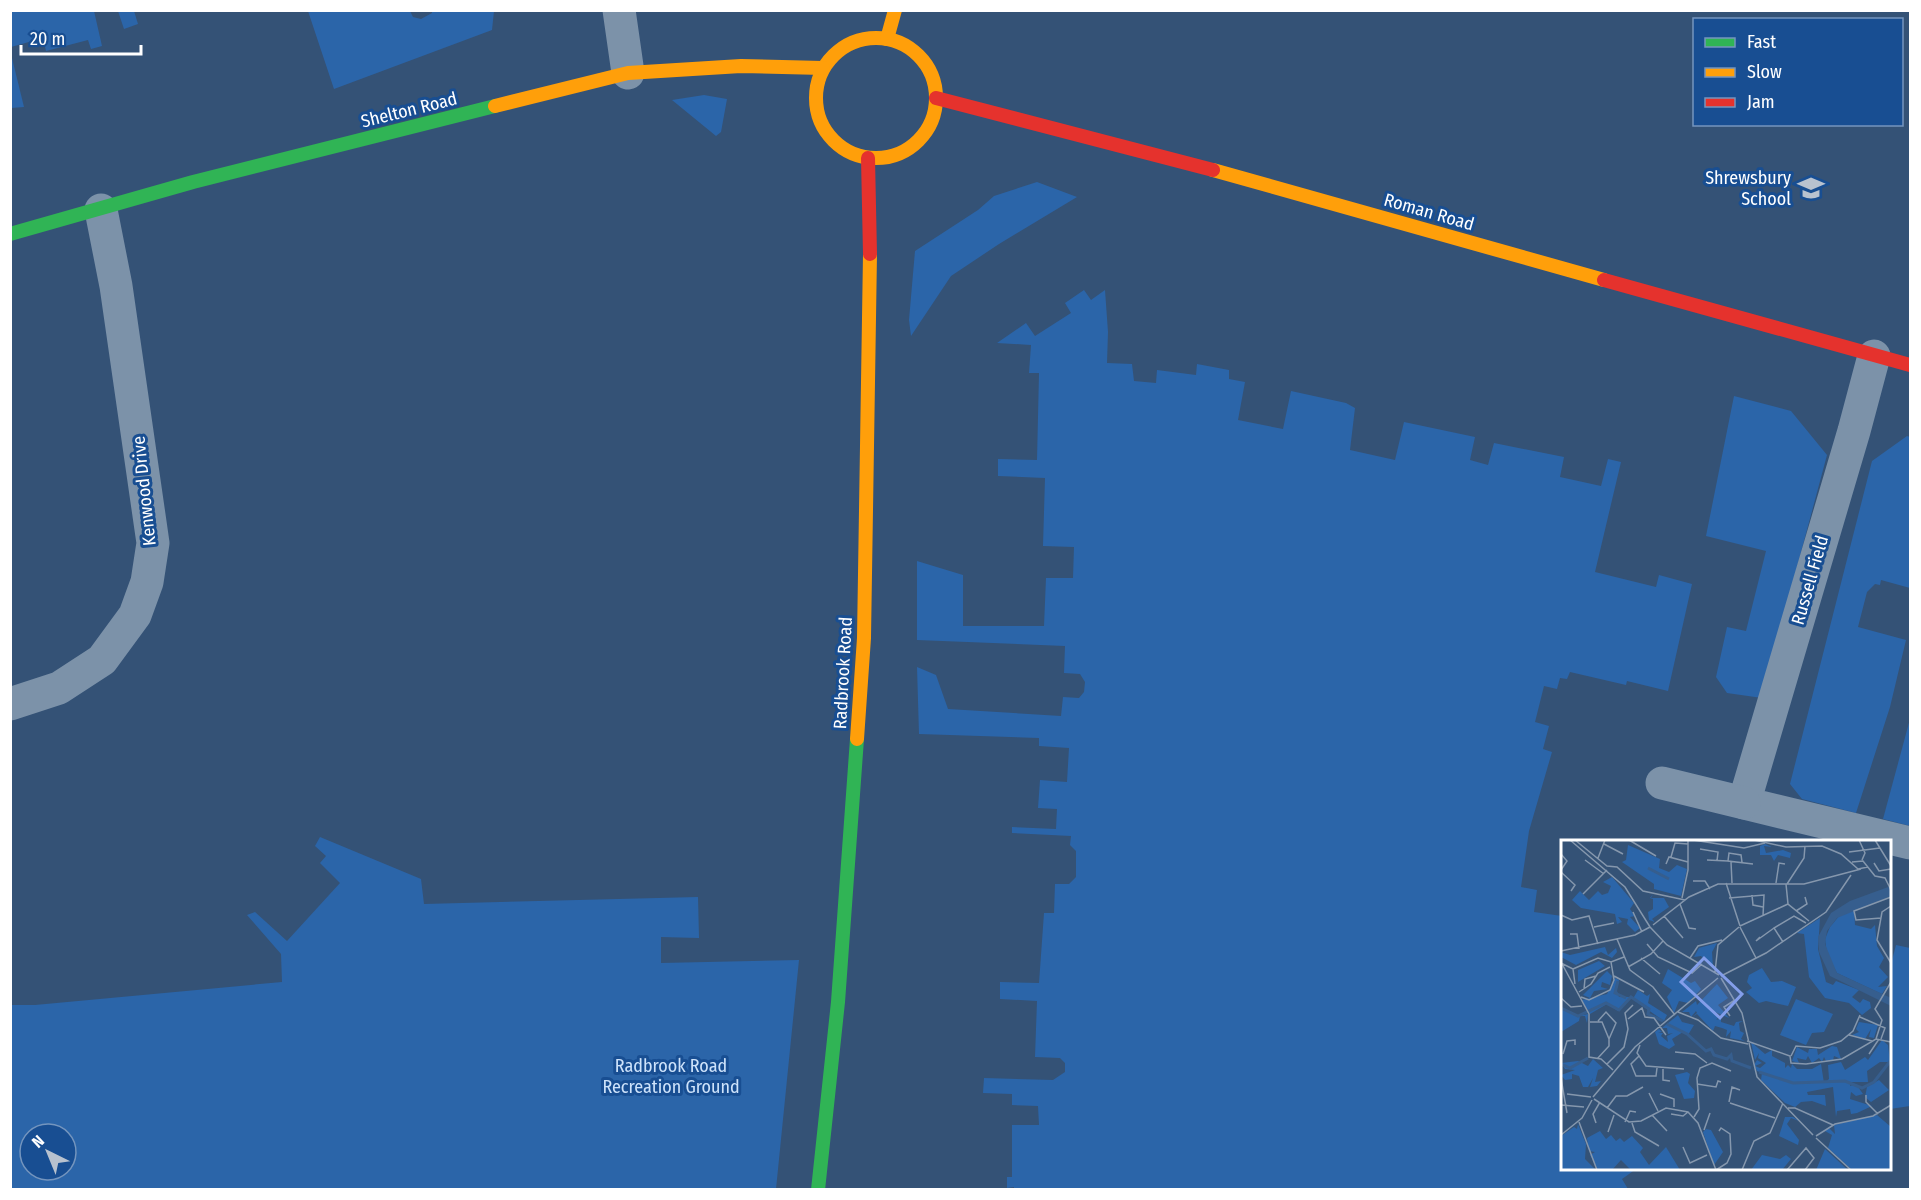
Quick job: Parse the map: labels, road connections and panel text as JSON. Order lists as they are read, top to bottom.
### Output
{
  "streets": {
    "main road": ["Shelton Road", "Roman Road", "Radbrook Road"],
    "street": ["Kenwood Drive", "Russell Field"]
  },
  "crossings": [
    ["Shelton Road", "Roman Road"],
    ["Shelton Road", "Kenwood Drive"],
    ["Shelton Road", "Radbrook Road"],
    ["Roman Road", "Russell Field"],
    ["Roman Road", "Radbrook Road"]
  ],
  "parks": ["Radbrook Road Recreation Ground"],
  "places": {
    "school or university": ["Shrewsbury School"]
  },
  "legend": ["Fast", "Slow", "Jam"],
  "scale_bar": "20 m",
  "north": "top left"
}
